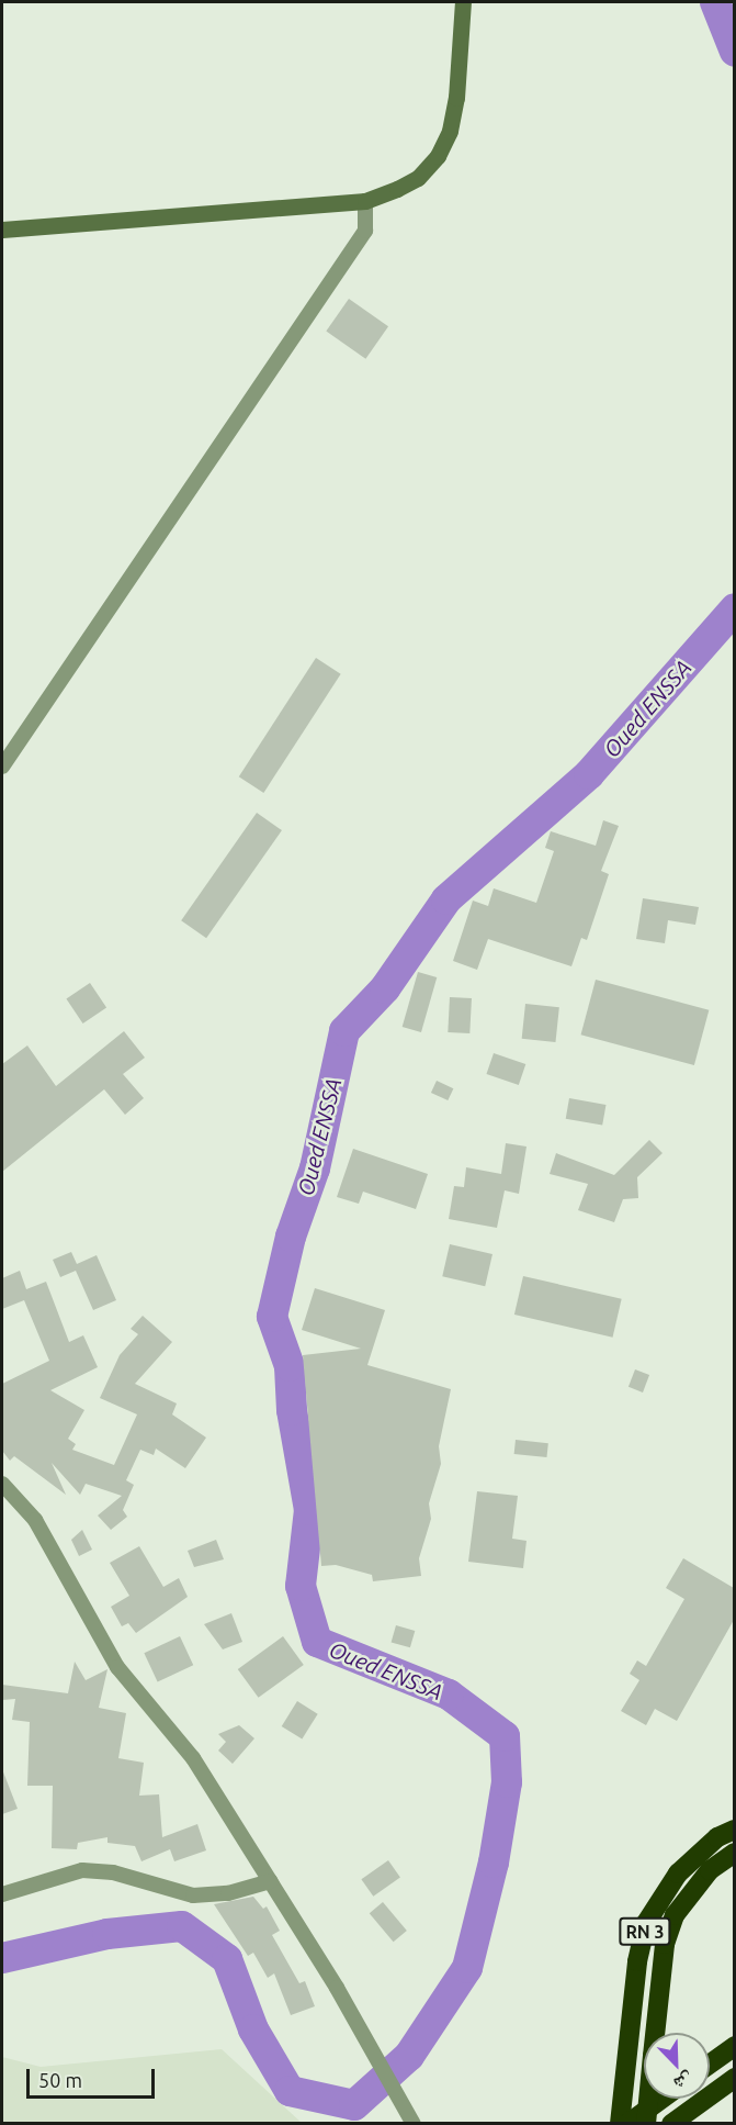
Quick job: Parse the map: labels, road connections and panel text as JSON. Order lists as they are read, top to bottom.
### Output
{
  "streets": {
    "highway": ["RN 3"]
  },
  "water": ["Oued ENSSA"],
  "scale_bar": "50 m",
  "north": "bottom right"
}
